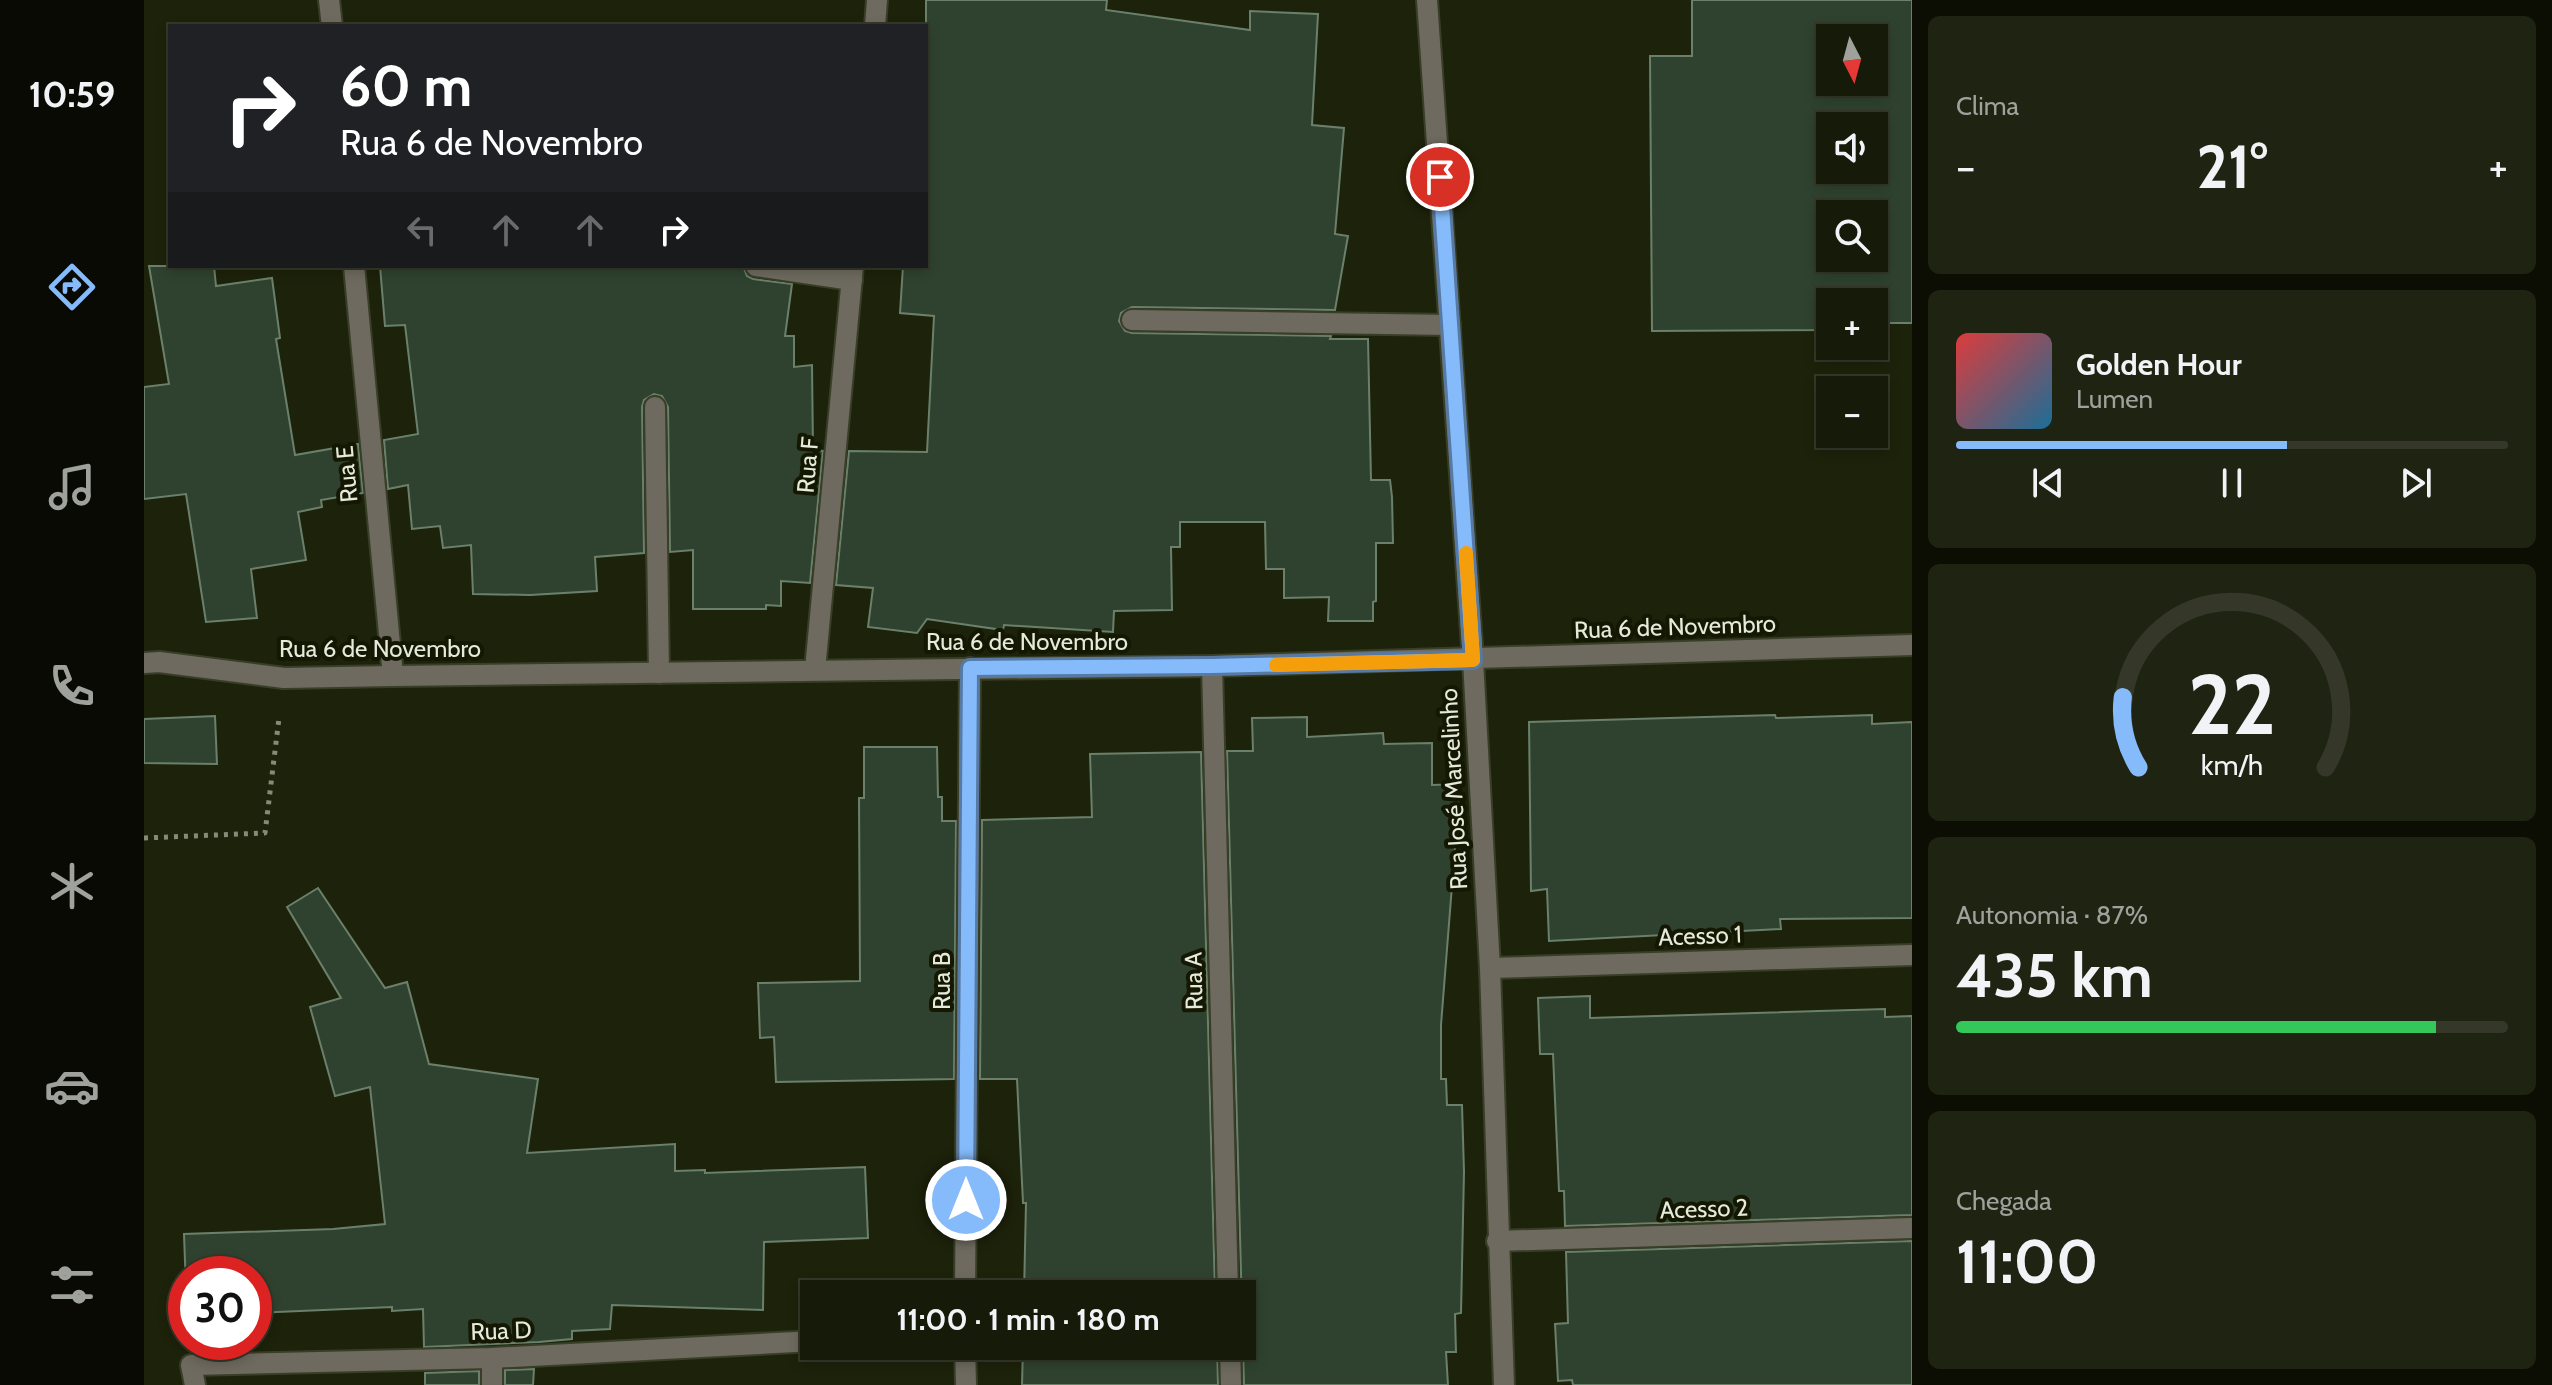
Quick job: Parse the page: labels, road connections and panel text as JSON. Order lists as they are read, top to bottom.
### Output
{
  "streets": {
    "street": [
      "Rua F",
      "Rua E",
      "Rua 6 de Novembro",
      "Rua José Marcelinho",
      "Acesso 1",
      "Rua B",
      "Rua A",
      "Acesso 2",
      "Rua D"
    ]
  },
  "crossings": [
    ["Rua F", "Rua 6 de Novembro"],
    ["Rua E", "Rua 6 de Novembro"],
    ["Rua 6 de Novembro", "Rua José Marcelinho"],
    ["Rua 6 de Novembro", "Rua B"],
    ["Rua 6 de Novembro", "Rua A"],
    ["Rua José Marcelinho", "Acesso 1"],
    ["Rua José Marcelinho", "Acesso 2"]
  ],
  "north": "bottom",
  "page": {
    "tabs": "10:59",
    "tile": [
      "Clima",
      ["Autonomia · 87%", "435 km"],
      ["Chegada", "11:00"]
    ],
    "map_buttons": ["+", "−"],
    "turn": ["60 m", "Rua 6 de Novembro"],
    "heat": ["−", "21°", "+"],
    "song": ["Golden Hour", "Lumen"],
    "limit": "30",
    "trip": "11:00 · 1 min · 180 m",
    "gauge": ["22", "km/h"]
  }
}
